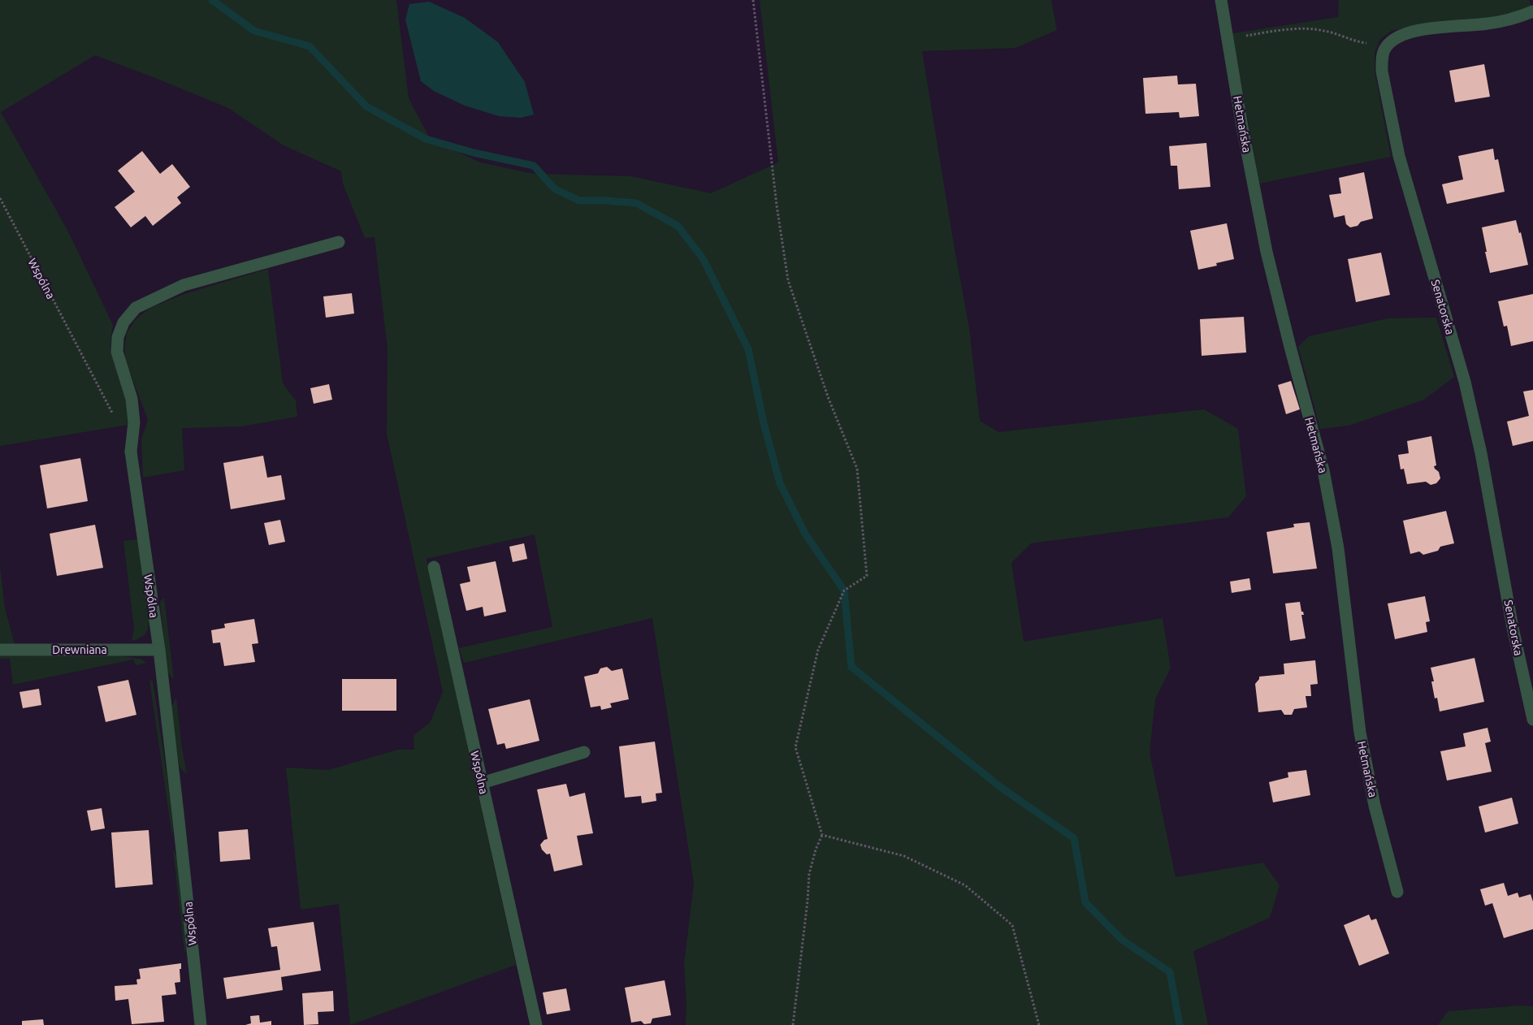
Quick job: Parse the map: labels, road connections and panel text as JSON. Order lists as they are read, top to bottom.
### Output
{
  "streets": {
    "street": [
      "Hetmańska",
      "Wspólna",
      "Senatorska",
      "Drewniana"
    ]
  },
  "crossings": [
    ["Wspólna", "Drewniana"]
  ]
}
